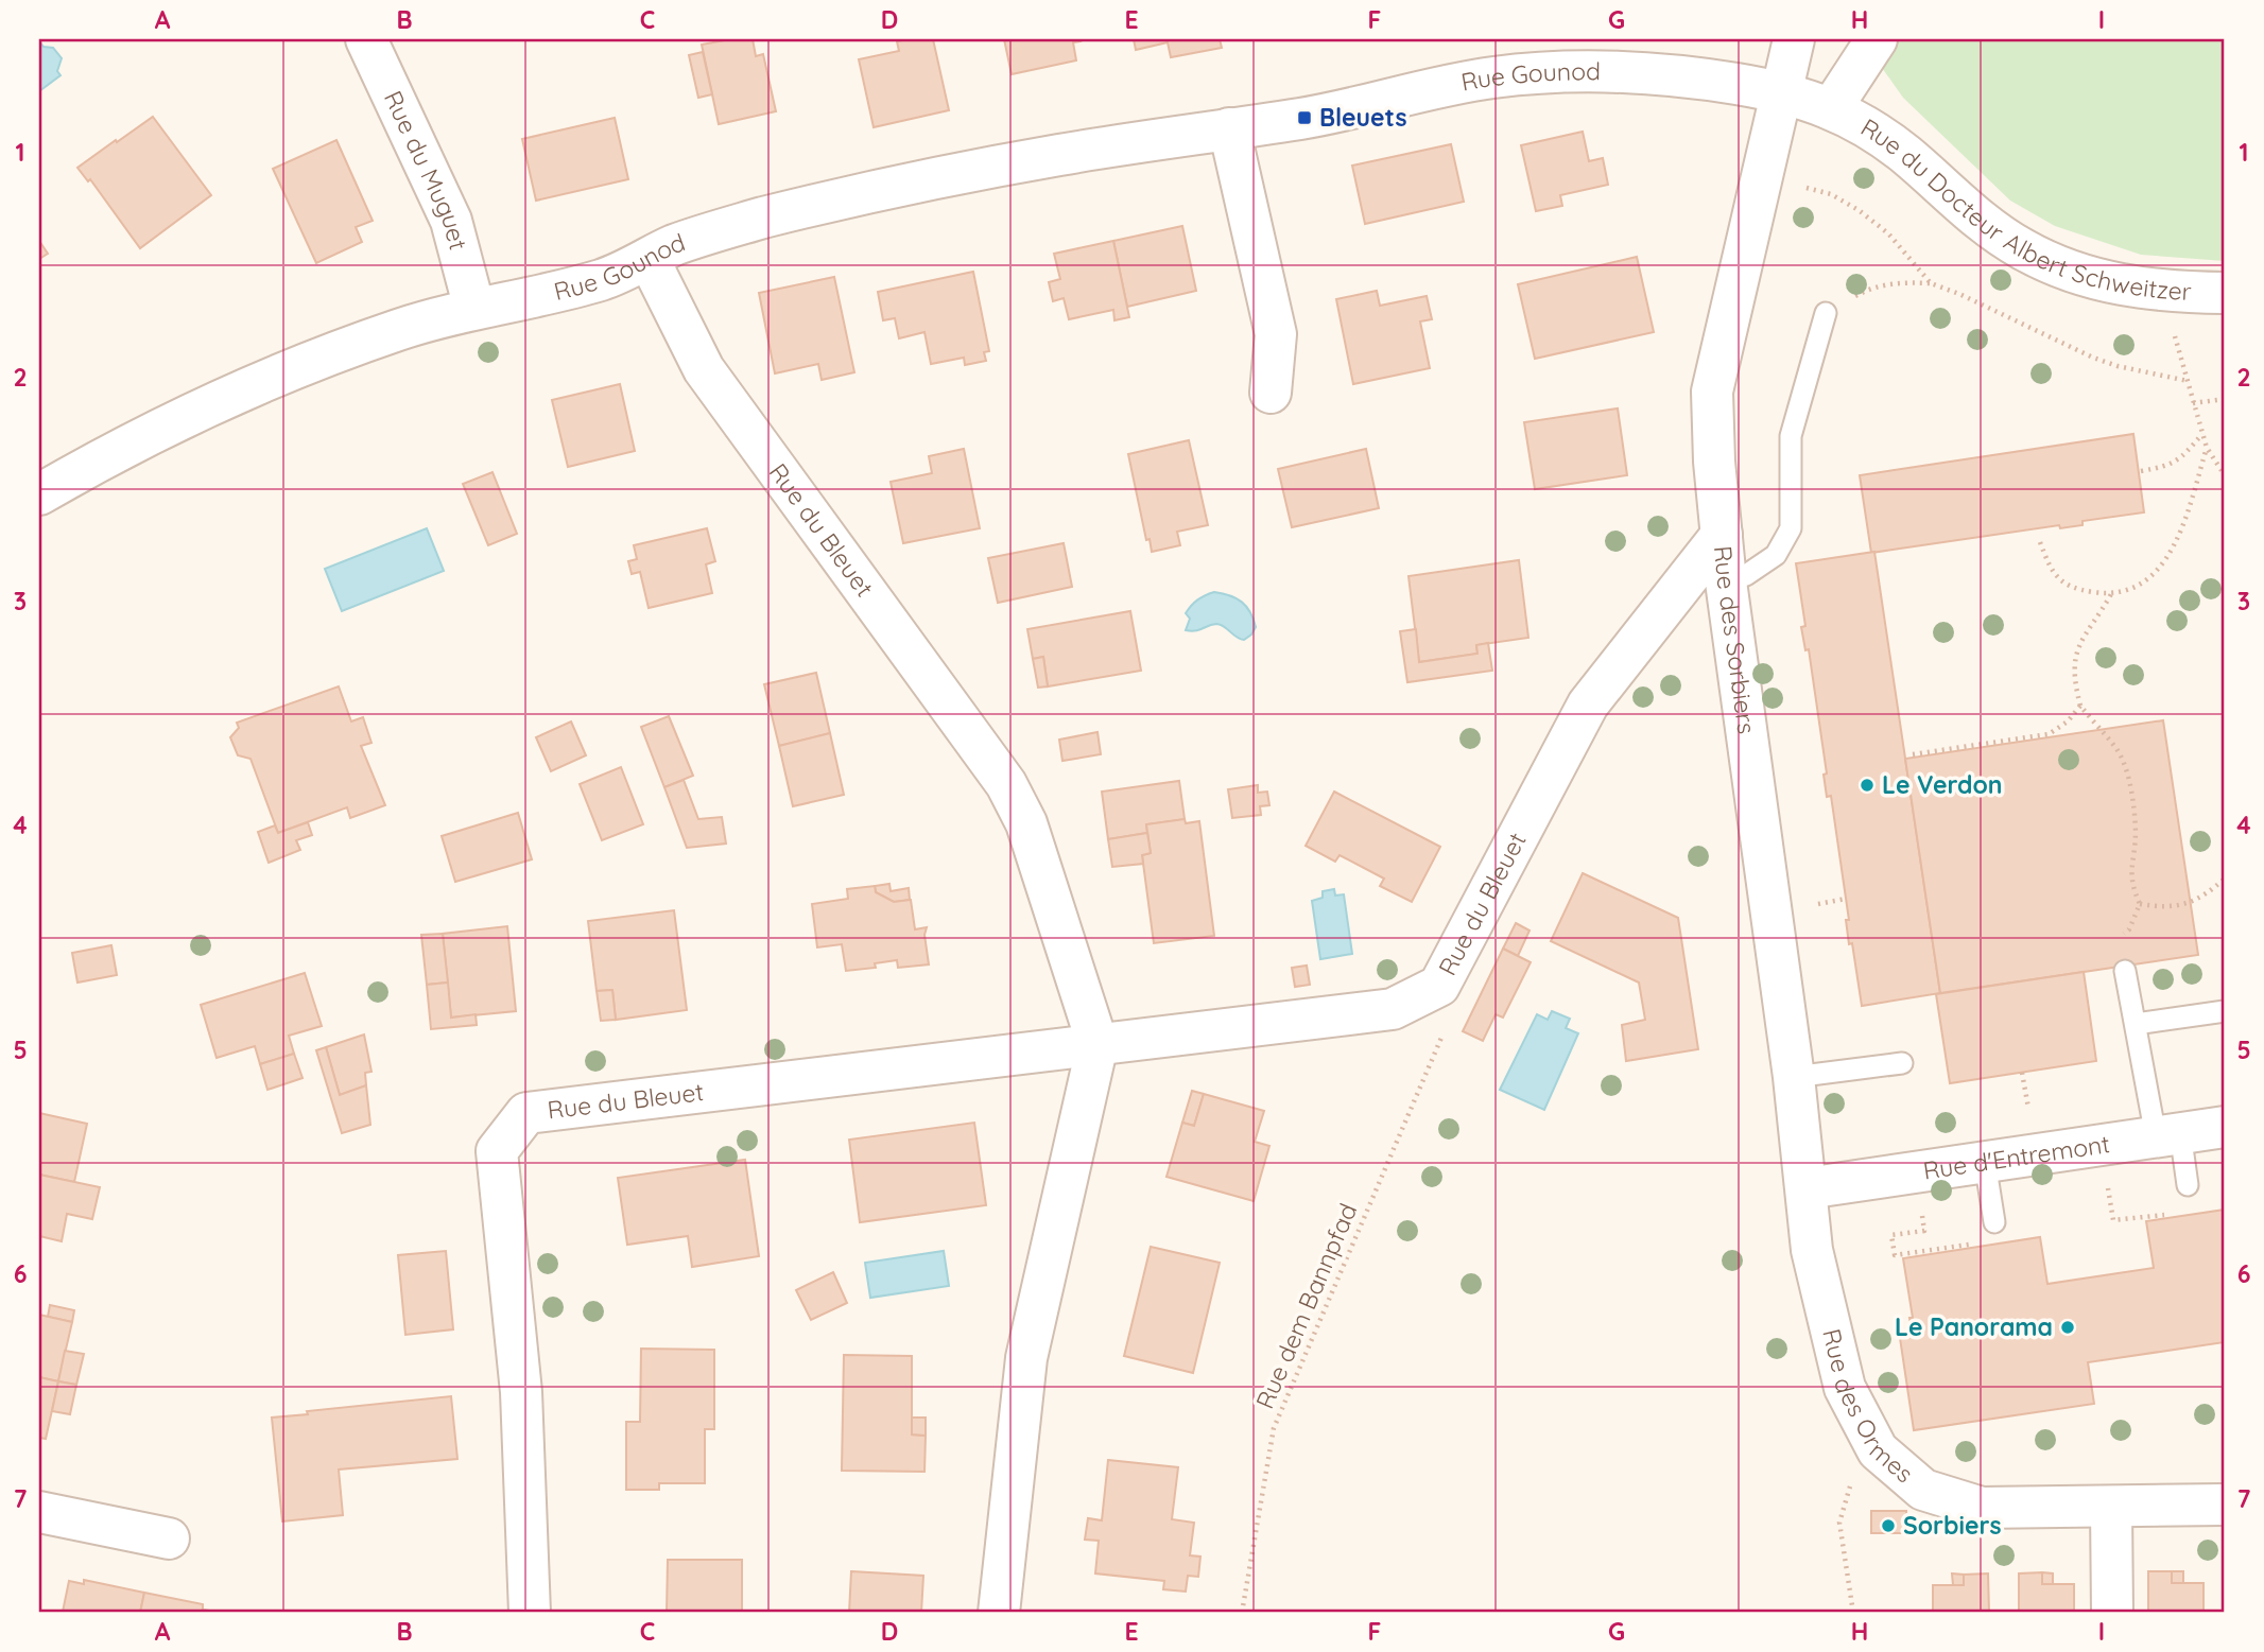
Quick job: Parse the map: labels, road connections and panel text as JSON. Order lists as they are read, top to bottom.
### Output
{
  "streets": {
    "street": [
      "Rue Gounod",
      "Rue du Muguet",
      "Rue du Docteur Albert Schweitzer",
      "Rue du Bleuet",
      "Rue des Sorbiers",
      "Rue d'Entremont",
      "Rue des Ormes"
    ],
    "path": ["Rue dem Bannpfad"]
  },
  "crossings": [
    ["Rue Gounod", "Rue du Muguet"],
    ["Rue Gounod", "Rue du Docteur Albert Schweitzer"],
    ["Rue Gounod", "Rue du Bleuet"],
    ["Rue Gounod", "Rue des Sorbiers"],
    ["Rue du Bleuet", "Rue des Sorbiers"],
    ["Rue des Sorbiers", "Rue d'Entremont"],
    ["Rue des Sorbiers", "Rue des Ormes"],
    ["Rue d'Entremont", "Rue des Ormes"]
  ],
  "places": {
    "transit": ["Bleuets"],
    "other": ["Le Verdon", "Le Panorama", "Sorbiers"]
  },
  "grid": {
    "columns": [
      "A",
      "B",
      "C",
      "D",
      "E",
      "F",
      "G",
      "H",
      "I"
    ],
    "rows": [
      "1",
      "2",
      "3",
      "4",
      "5",
      "6",
      "7"
    ]
  }
}
